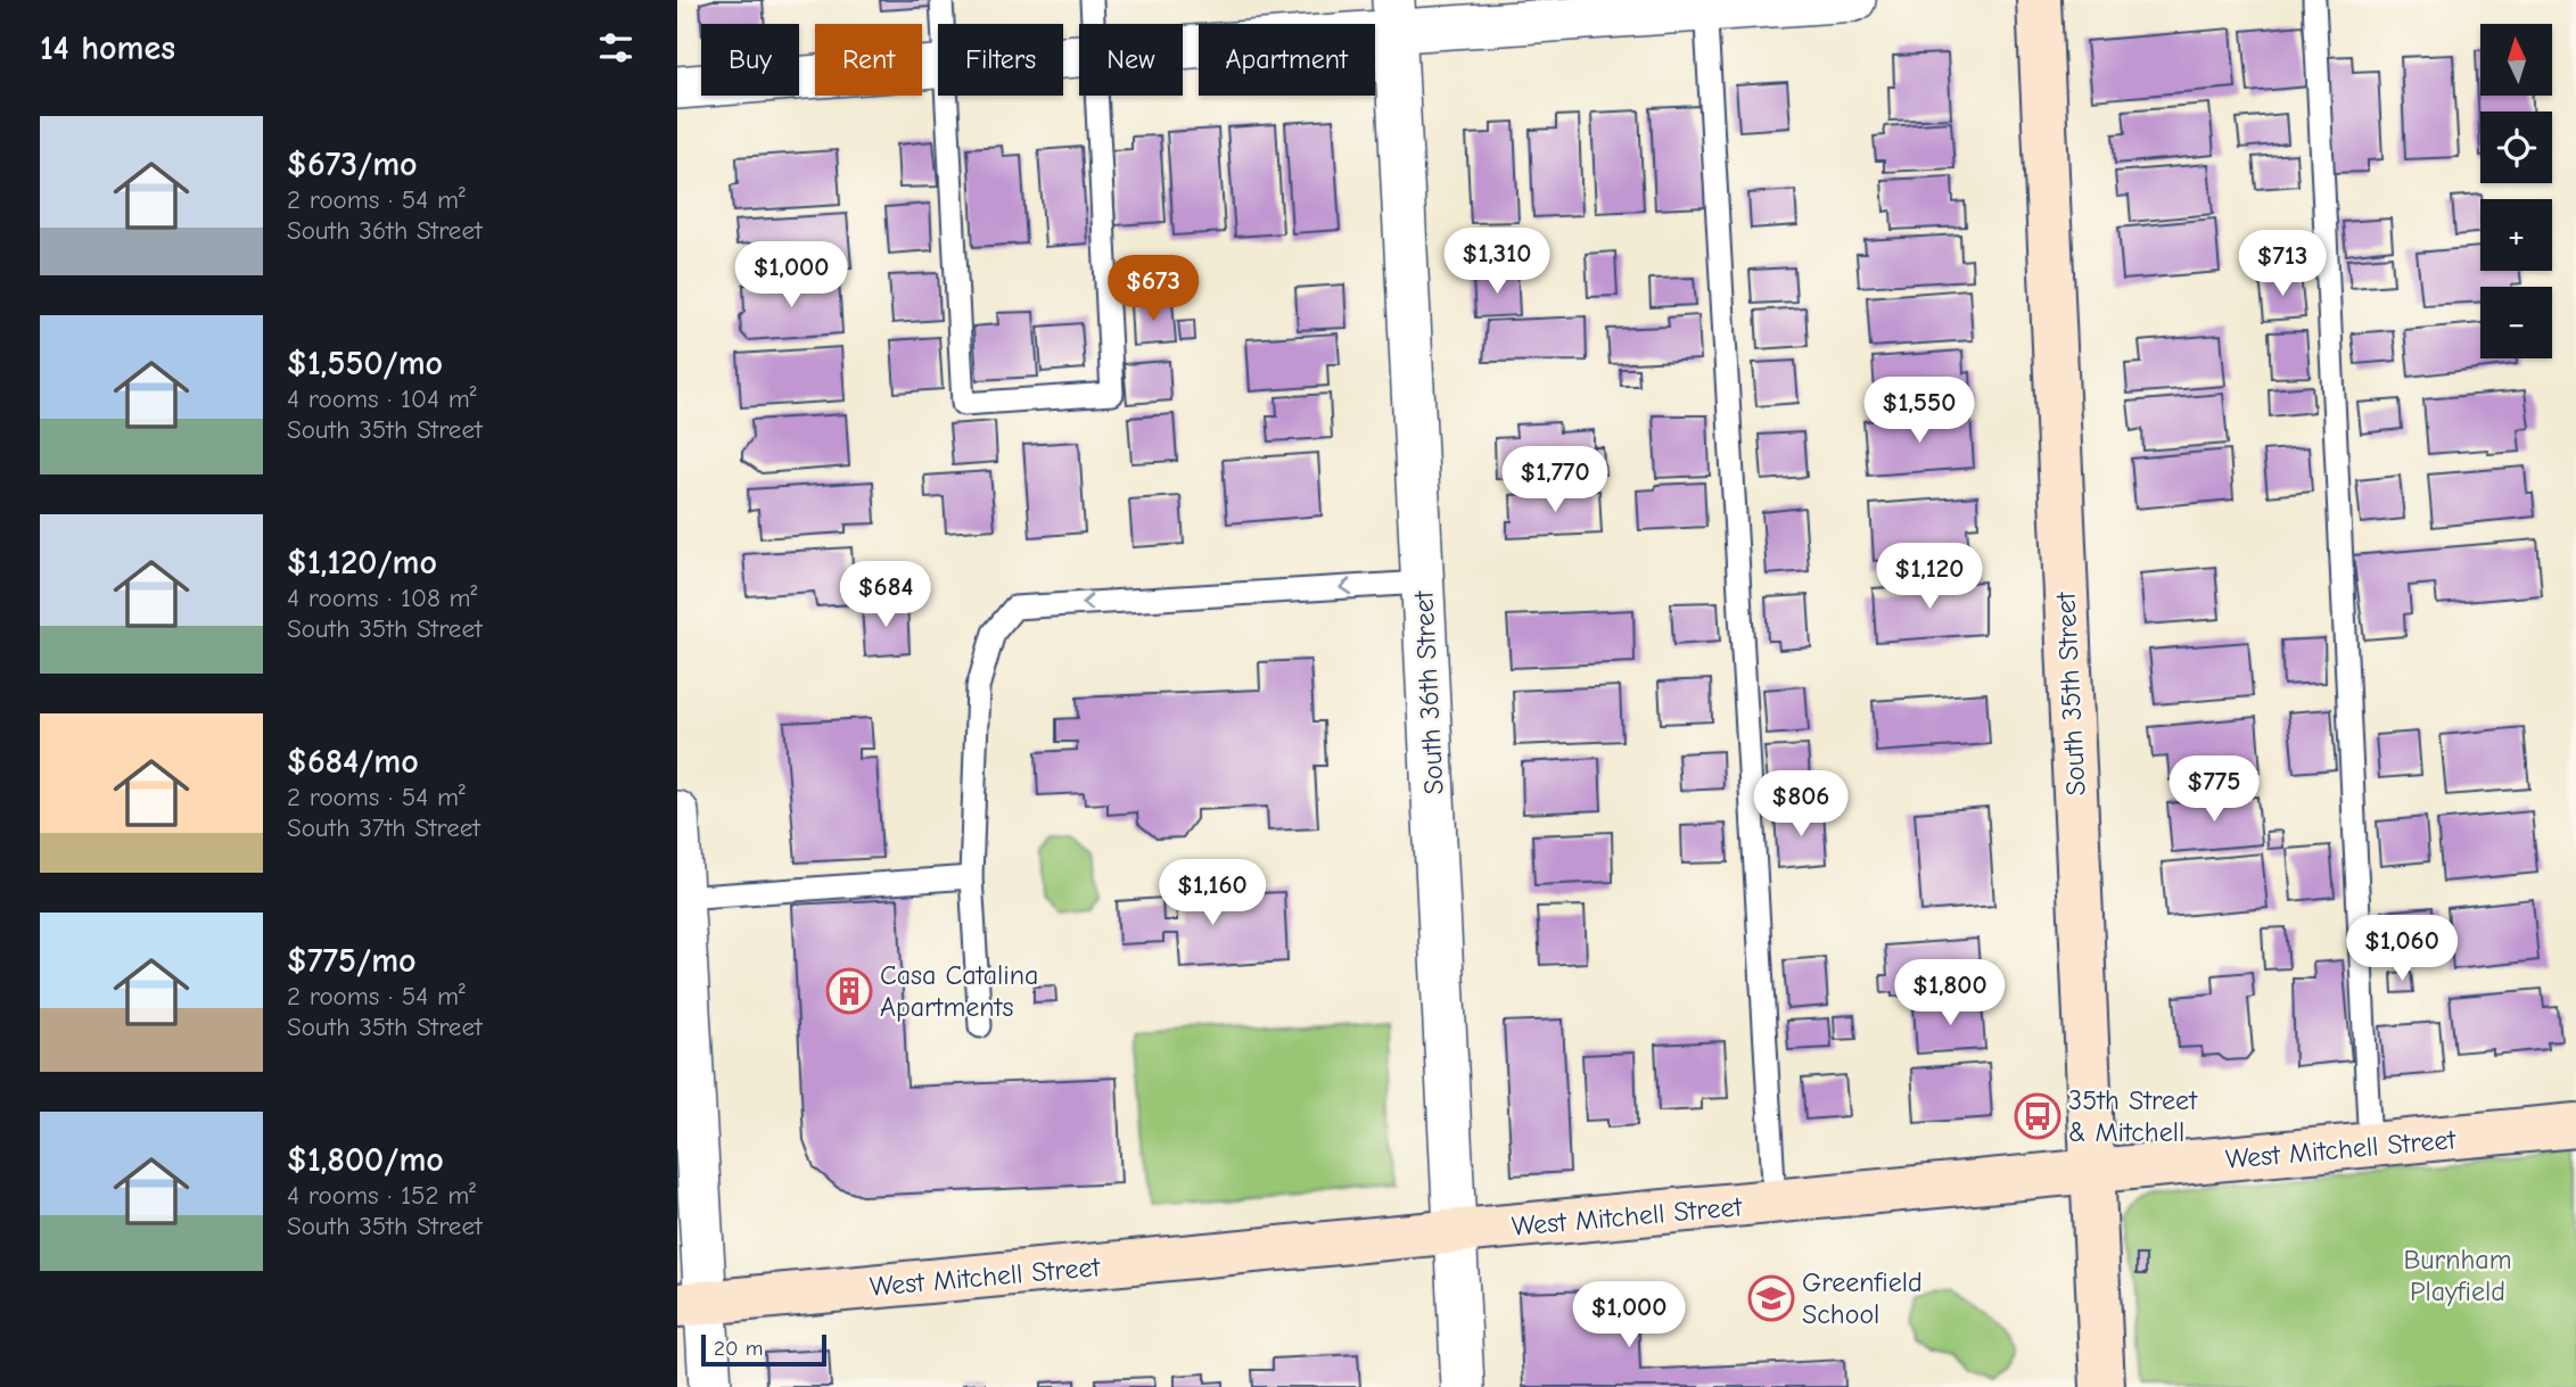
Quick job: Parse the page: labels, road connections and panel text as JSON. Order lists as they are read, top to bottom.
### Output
{
  "streets": {
    "street": ["South 36th Street", "South 35th Street", "West Mitchell Street"]
  },
  "crossings": [
    ["South 36th Street", "West Mitchell Street"],
    ["South 35th Street", "West Mitchell Street"]
  ],
  "parks": ["Burnham Playfield"],
  "places": {
    "building": ["Casa Catalina Apartments"],
    "bus stop": ["35th Street & Mitchell"],
    "school or university": ["Greenfield School"]
  },
  "scale_bar": "20 m",
  "north": "top",
  "page": {
    "heading": "14 homes",
    "map_buttons": ["+", "−"],
    "chip": [
      "Buy",
      "Rent",
      "Filters",
      "New",
      "Apartment"
    ],
    "list": [
      {
        "name": "$673/mo",
        "note": "2 rooms · 54 m² · South 36th Street"
      },
      {
        "name": "$1,550/mo",
        "note": "4 rooms · 104 m² · South 35th Street"
      },
      {
        "name": "$1,120/mo",
        "note": "4 rooms · 108 m² · South 35th Street"
      },
      {
        "name": "$684/mo",
        "note": "2 rooms · 54 m² · South 37th Street"
      },
      {
        "name": "$775/mo",
        "note": "2 rooms · 54 m² · South 35th Street"
      },
      {
        "name": "$1,800/mo",
        "note": "4 rooms · 152 m² · South 35th Street"
      }
    ],
    "price": [
      "$1,310",
      "$713",
      "$1,000",
      "$673",
      "$1,550",
      "$1,770",
      "$1,120",
      "$684",
      "$775",
      "$806",
      "$1,160",
      "$1,060",
      "$1,800",
      "$1,000"
    ],
    "scale": "20 m"
  }
}
